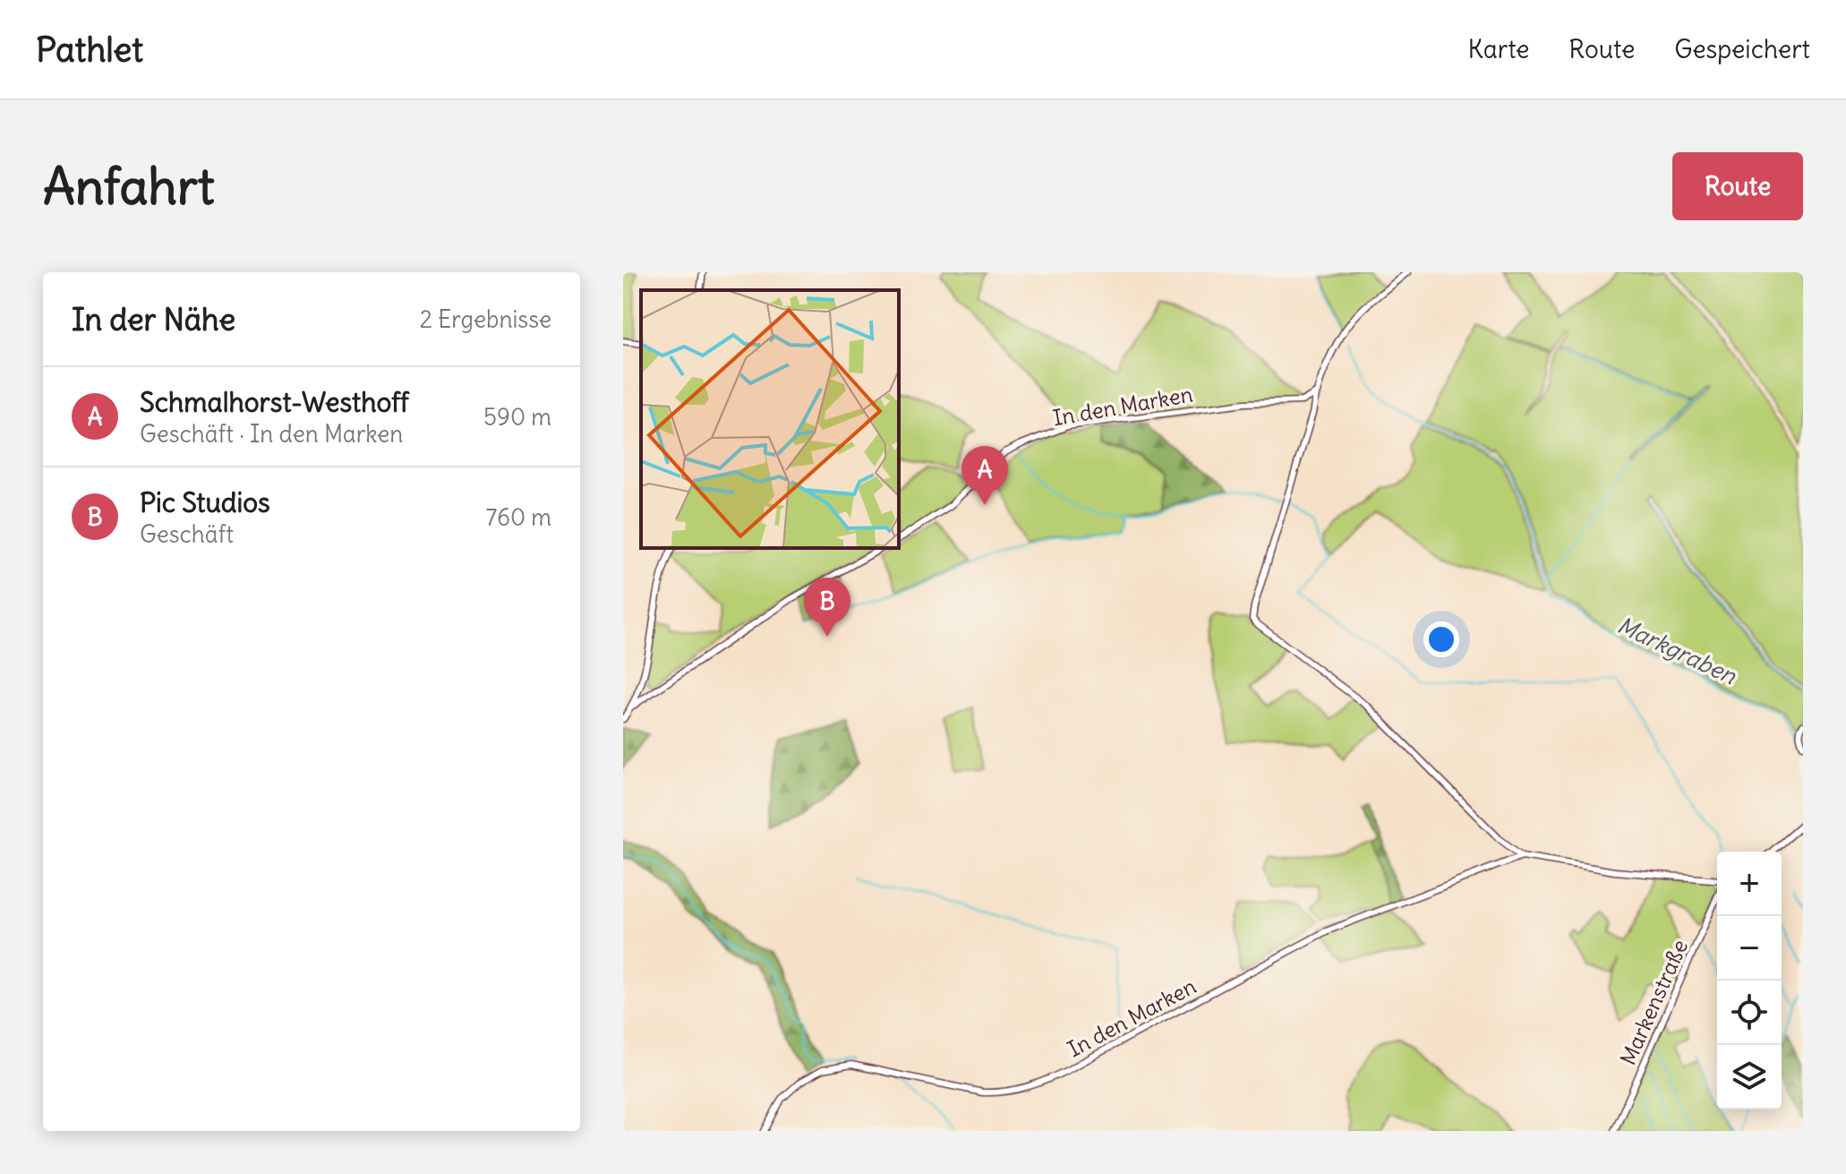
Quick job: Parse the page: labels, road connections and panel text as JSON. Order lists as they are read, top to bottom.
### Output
{
  "streets": {
    "street": ["In den Marken", "Markenstraße"]
  },
  "water": ["Markgraben"],
  "page": {
    "header": "Pathlet",
    "nav": ["Karte", "Route", "Gespeichert"],
    "buttons": "Route",
    "title": "Anfahrt",
    "heading": ["In der Nähe", "2 Ergebnisse"],
    "list": [
      {
        "mark": "A",
        "name": "Schmalhorst-Westhoff",
        "note": "Geschäft · In den Marken",
        "value": "590 m"
      },
      {
        "mark": "B",
        "name": "Pic Studios",
        "note": "Geschäft",
        "value": "760 m"
      }
    ],
    "pins": ["A", "B"],
    "map_buttons": ["+", "−"]
  }
}
